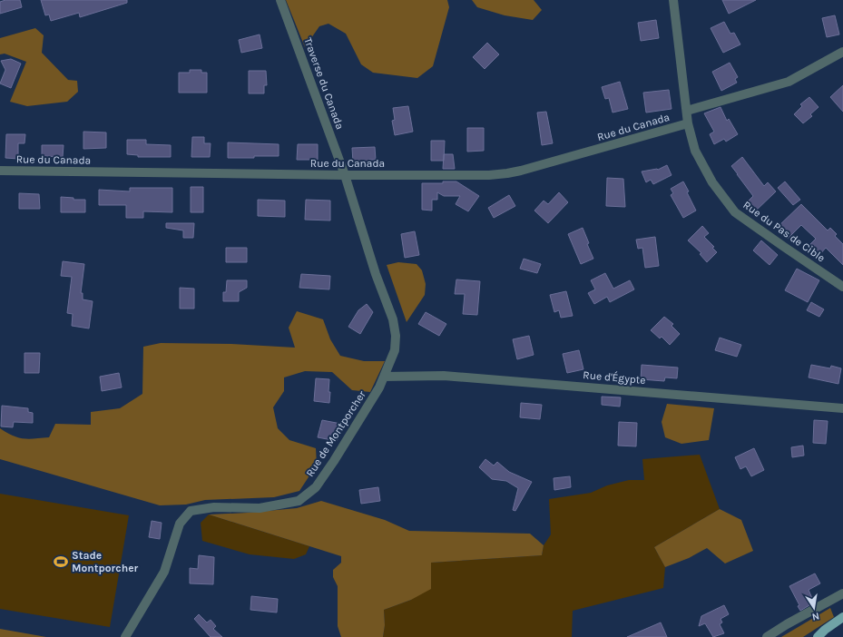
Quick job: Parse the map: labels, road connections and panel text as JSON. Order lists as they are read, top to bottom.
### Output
{
  "streets": {
    "street": [
      "Traverse du Canada",
      "Rue du Canada",
      "Rue du Pas de Cible",
      "Rue d'Égypte",
      "Rue de Montporcher"
    ]
  },
  "crossings": [
    ["Traverse du Canada", "Rue du Canada"],
    ["Traverse du Canada", "Rue de Montporcher"],
    ["Rue du Canada", "Rue du Pas de Cible"],
    ["Rue du Canada", "Rue de Montporcher"],
    ["Rue d'Égypte", "Rue de Montporcher"]
  ],
  "places": {
    "sports": ["Stade Montporcher"]
  },
  "north": "bottom"
}
